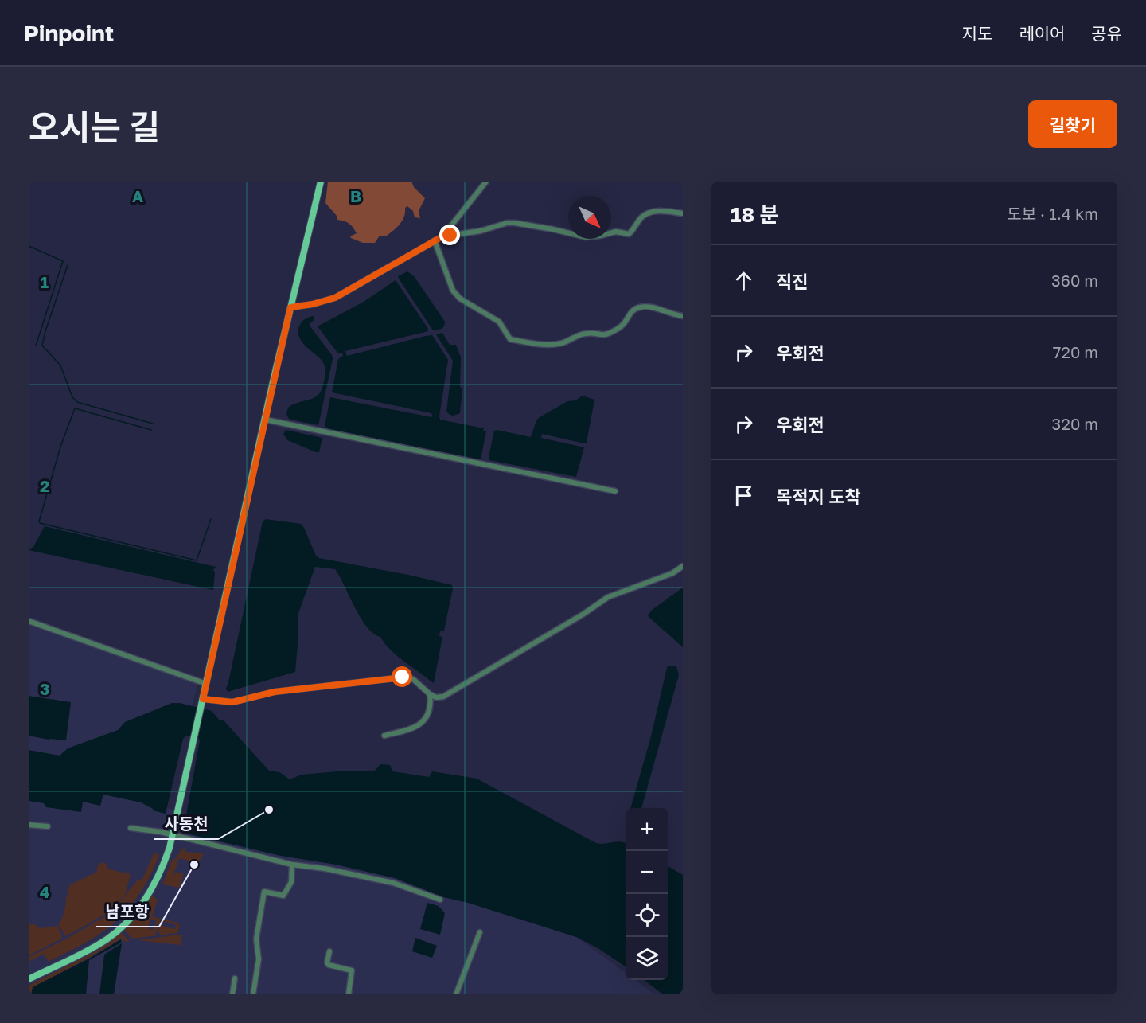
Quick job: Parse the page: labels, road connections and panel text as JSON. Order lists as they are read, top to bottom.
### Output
{
  "places": ["사동천", "남포항"],
  "north": "bottom right",
  "page": {
    "header": "Pinpoint",
    "nav": ["지도", "레이어", "공유"],
    "title": "오시는 길",
    "buttons": "길찾기",
    "heading": ["18 분", "도보 · 1.4 km"],
    "list": [
      ["직진", "360 m"],
      ["우회전", "720 m"],
      ["우회전", "320 m"],
      "목적지 도착"
    ],
    "map_buttons": ["+", "−"]
  },
  "grid": {
    "columns": ["A", "B"],
    "rows": [
      "1",
      "2",
      "3",
      "4"
    ]
  }
}
